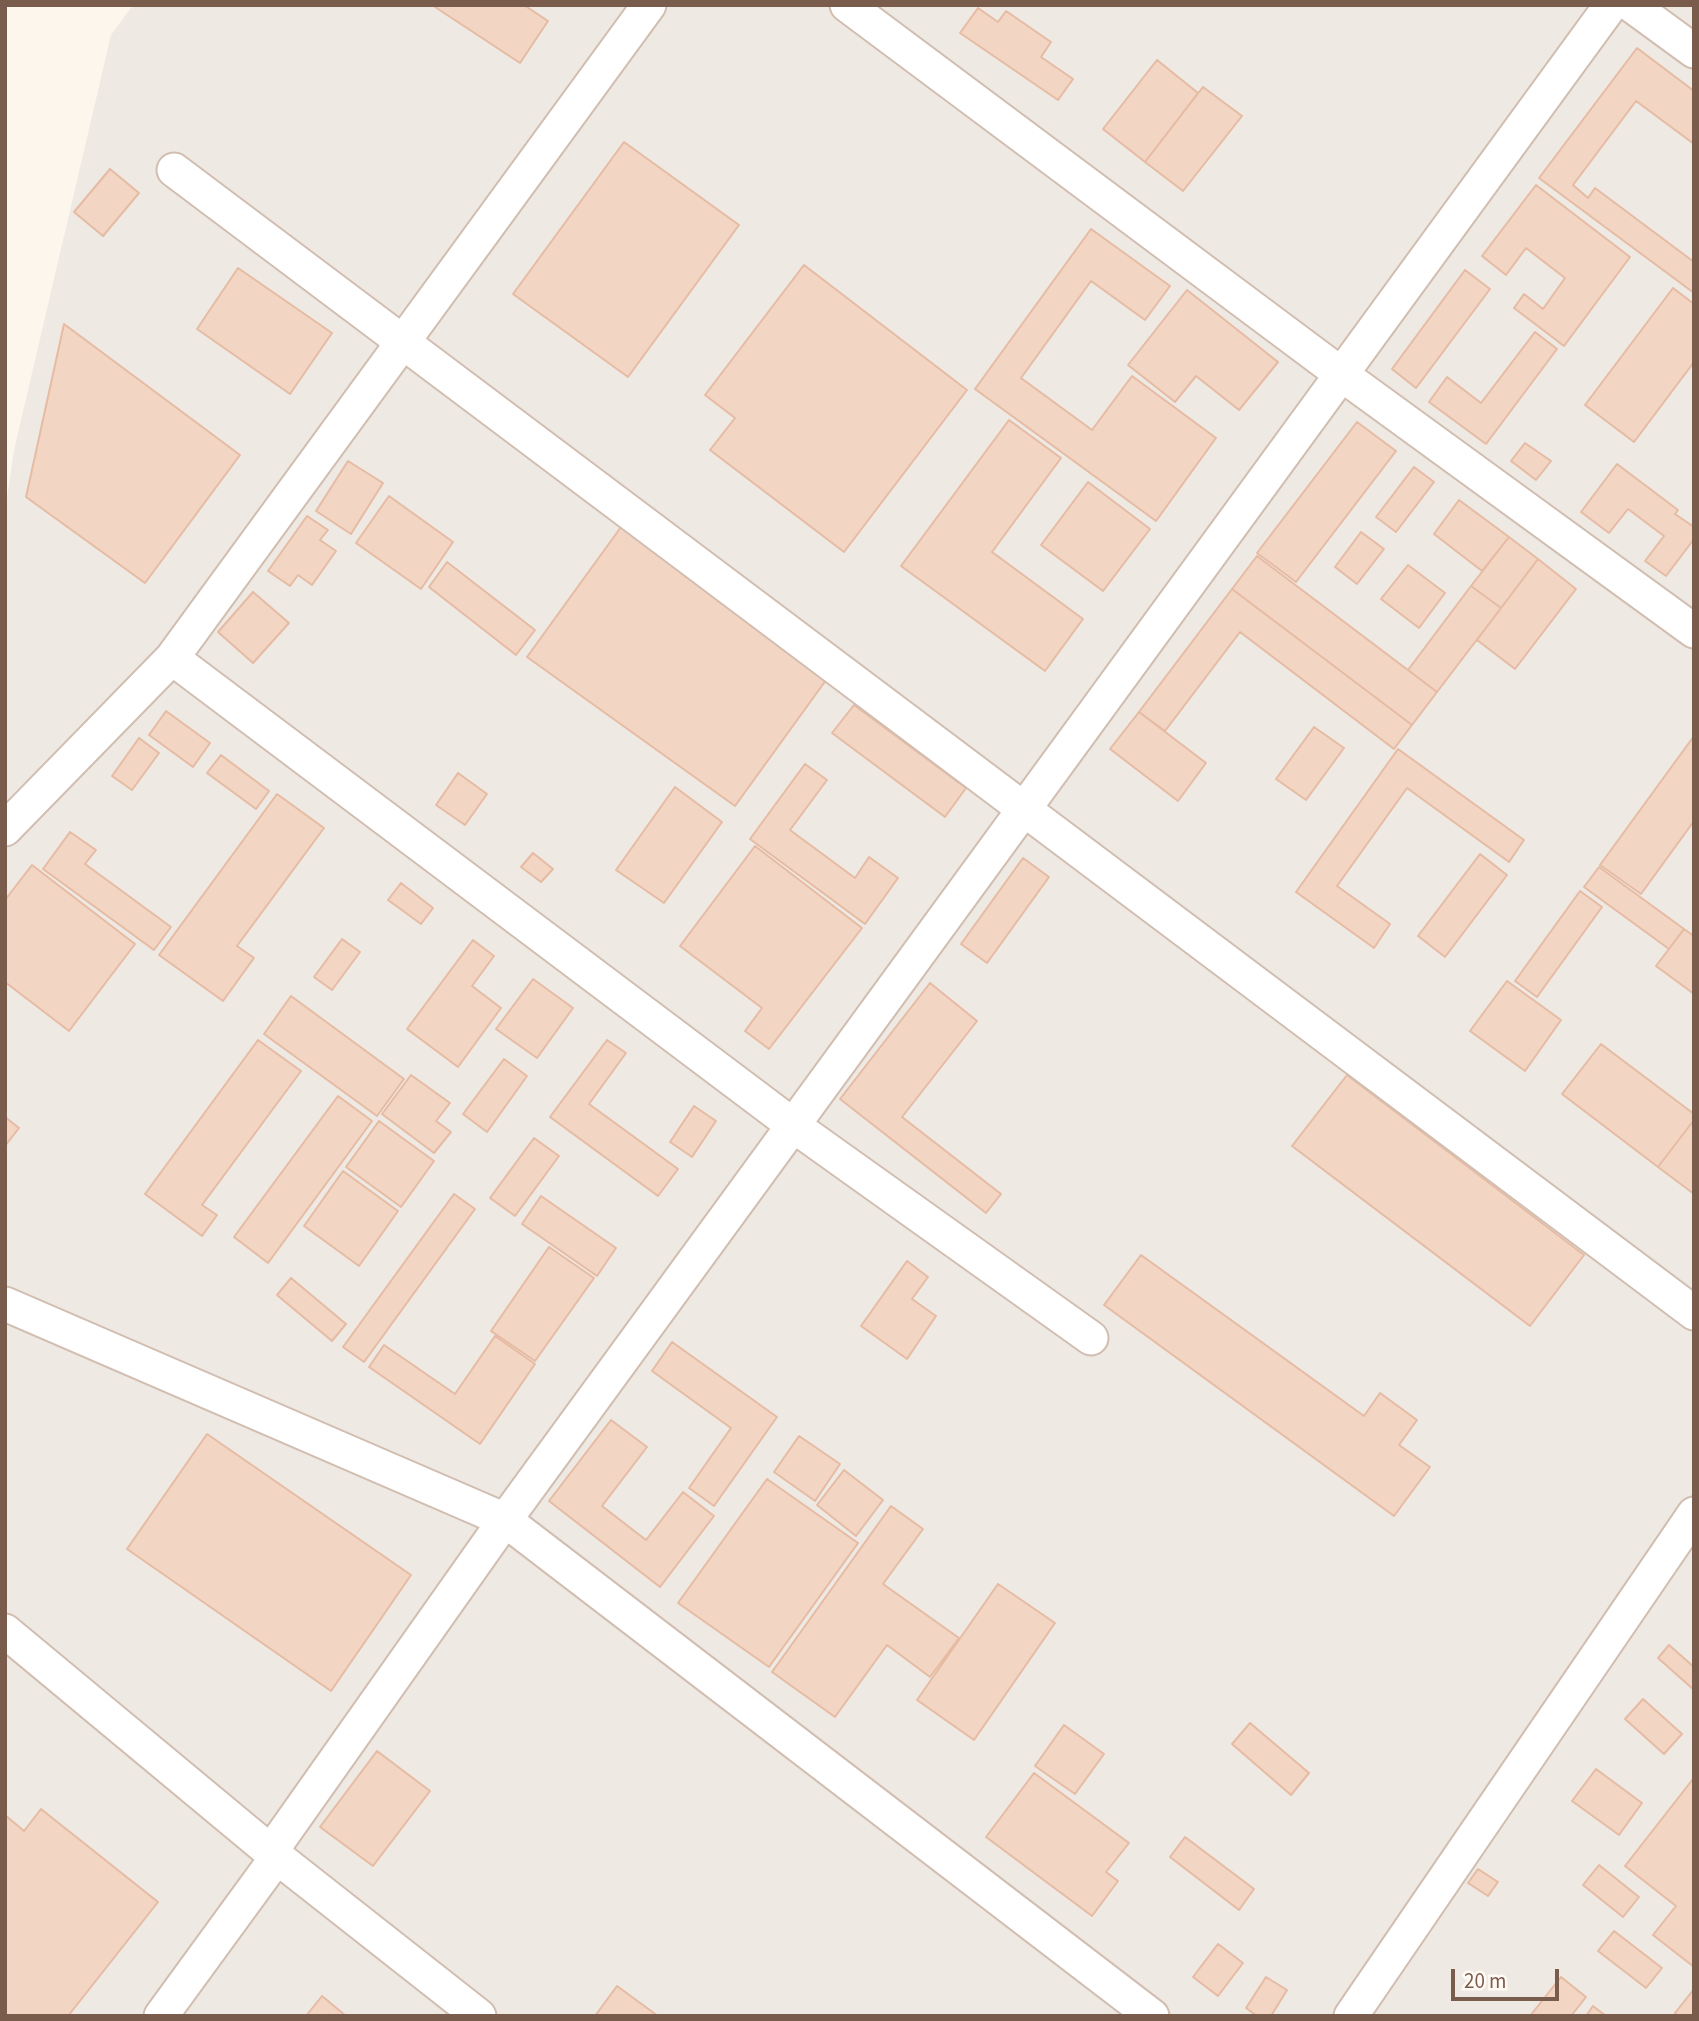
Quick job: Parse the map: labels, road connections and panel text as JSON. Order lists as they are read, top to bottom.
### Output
{
  "scale_bar": "20 m"
}
